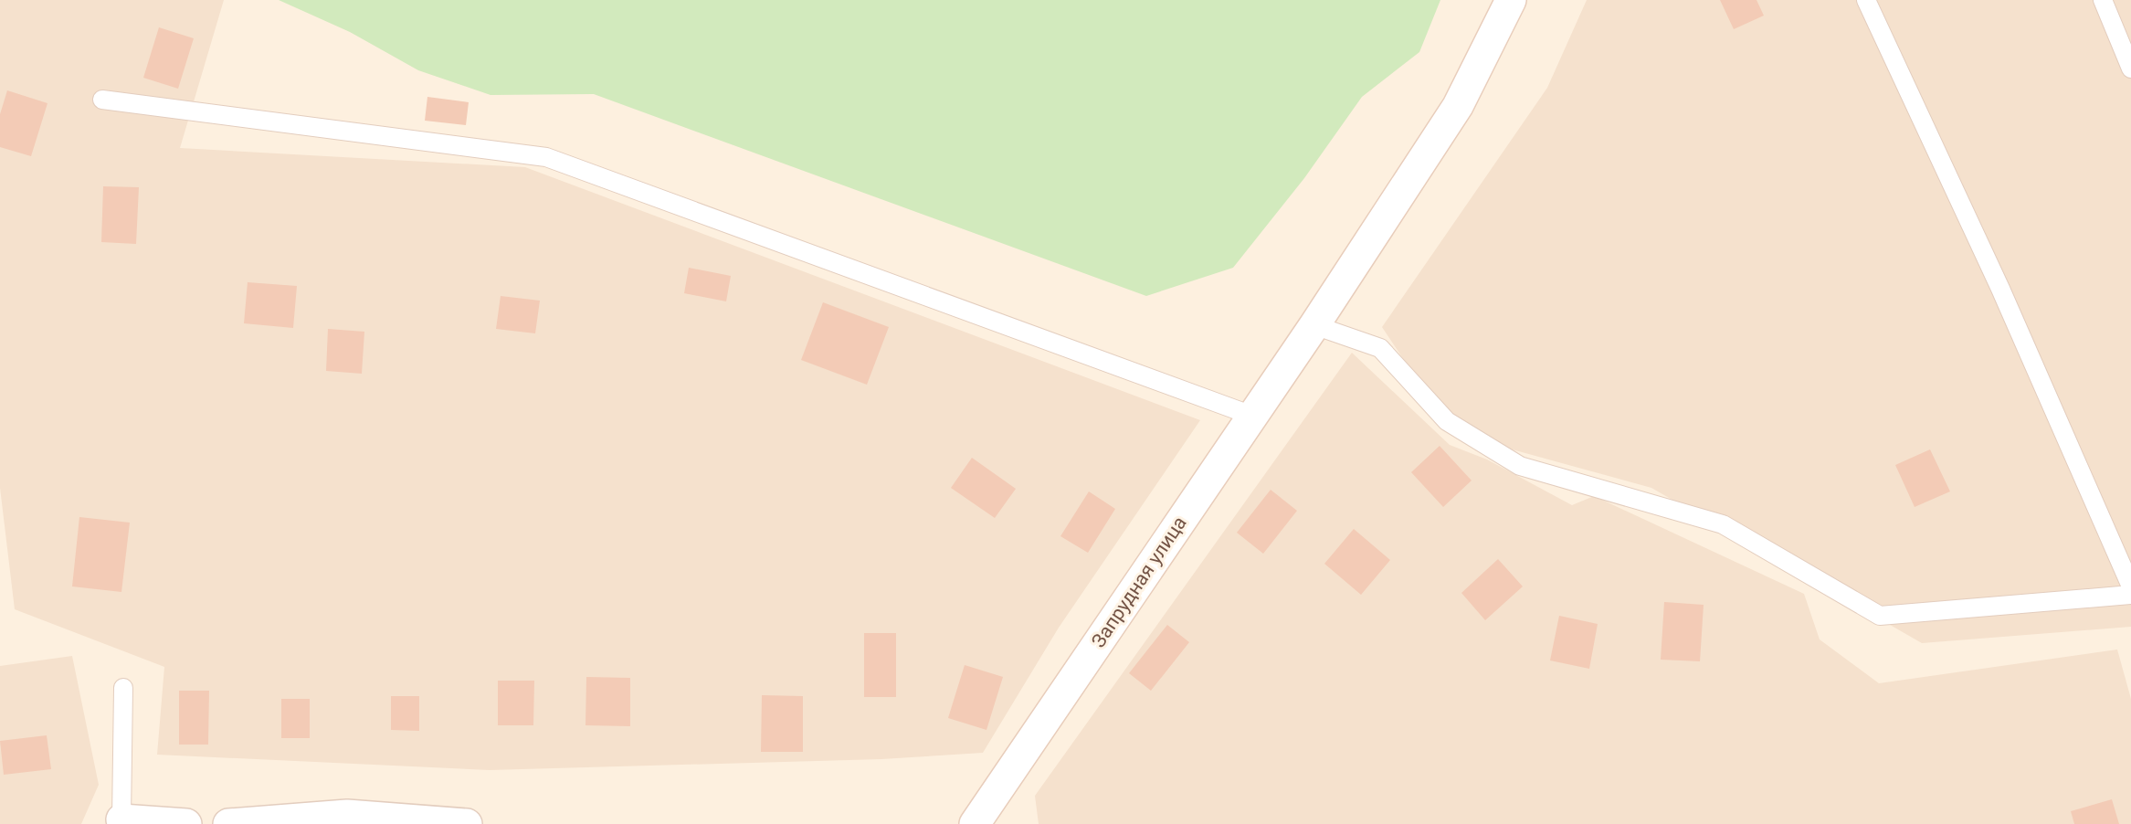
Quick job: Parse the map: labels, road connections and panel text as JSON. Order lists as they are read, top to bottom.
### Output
{
  "streets": {
    "street": ["Запрудная улица"]
  }
}
